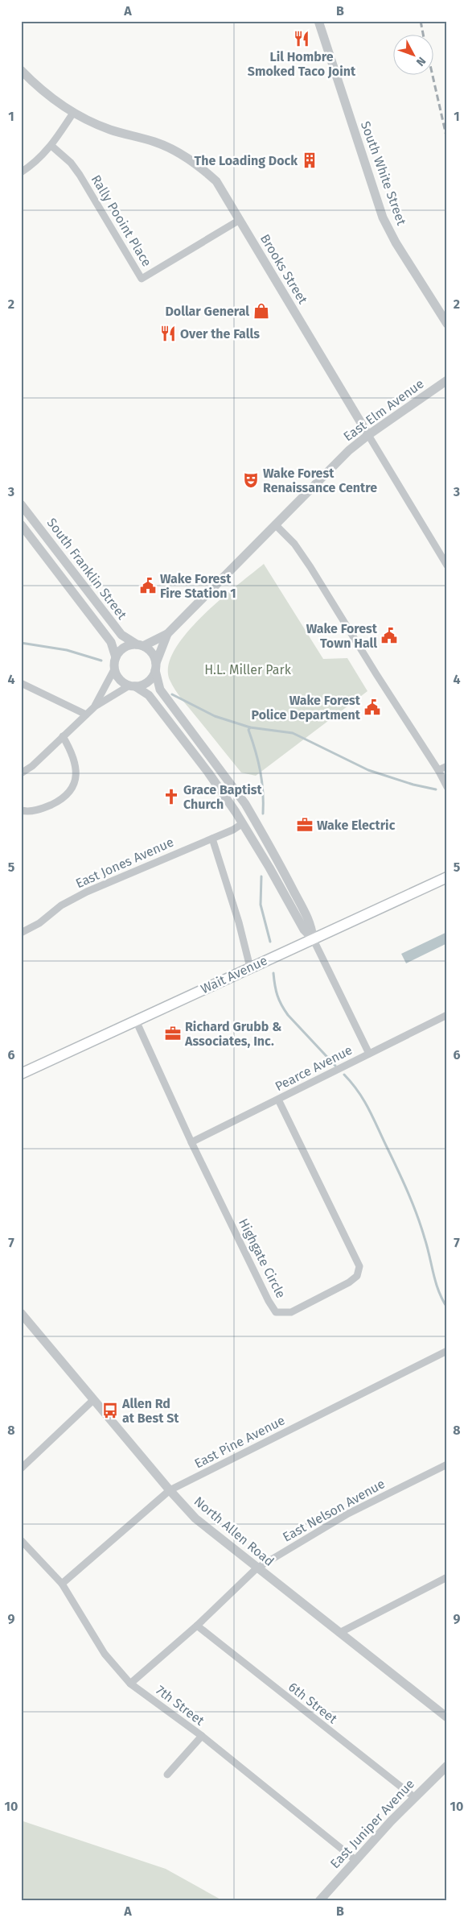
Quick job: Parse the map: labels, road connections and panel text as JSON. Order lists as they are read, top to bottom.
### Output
{
  "streets": {
    "main road": ["Wait Avenue"],
    "street": [
      "South White Street",
      "Rally Pooint Place",
      "Brooks Street",
      "East Elm Avenue",
      "South Franklin Street",
      "East Jones Avenue",
      "Pearce Avenue",
      "Highgate Circle",
      "East Pine Avenue",
      "East Nelson Avenue",
      "North Allen Road",
      "6th Street",
      "7th Street",
      "East Juniper Avenue"
    ]
  },
  "crossings": [
    ["Rally Pooint Place", "Brooks Street"],
    ["Brooks Street", "East Elm Avenue"],
    ["East Elm Avenue", "South Franklin Street"],
    ["Wait Avenue", "Highgate Circle"],
    ["Pearce Avenue", "Highgate Circle"],
    ["East Pine Avenue", "North Allen Road"],
    ["East Pine Avenue", "7th Street"],
    ["East Nelson Avenue", "North Allen Road"],
    ["East Nelson Avenue", "6th Street"],
    ["East Nelson Avenue", "7th Street"],
    ["6th Street", "East Juniper Avenue"],
    ["7th Street", "East Juniper Avenue"]
  ],
  "parks": ["H.L. Miller Park"],
  "places": {
    "restaurant": ["Lil Hombre Smoked Taco Joint", "Over the Falls"],
    "building": ["The Loading Dock"],
    "shop": ["Dollar General"],
    "theatre": ["Wake Forest Renaissance Centre"],
    "public building": ["Wake Forest Fire Station 1", "Wake Forest Town Hall", "Wake Forest Police Department"],
    "church": ["Grace Baptist Church"],
    "office": ["Wake Electric", "Richard Grubb & Associates, Inc."],
    "bus stop": ["Allen Rd at Best St"]
  },
  "north": "bottom right",
  "grid": {
    "columns": ["A", "B"],
    "rows": [
      "1",
      "2",
      "3",
      "4",
      "5",
      "6",
      "7",
      "8",
      "9",
      "10"
    ]
  }
}
